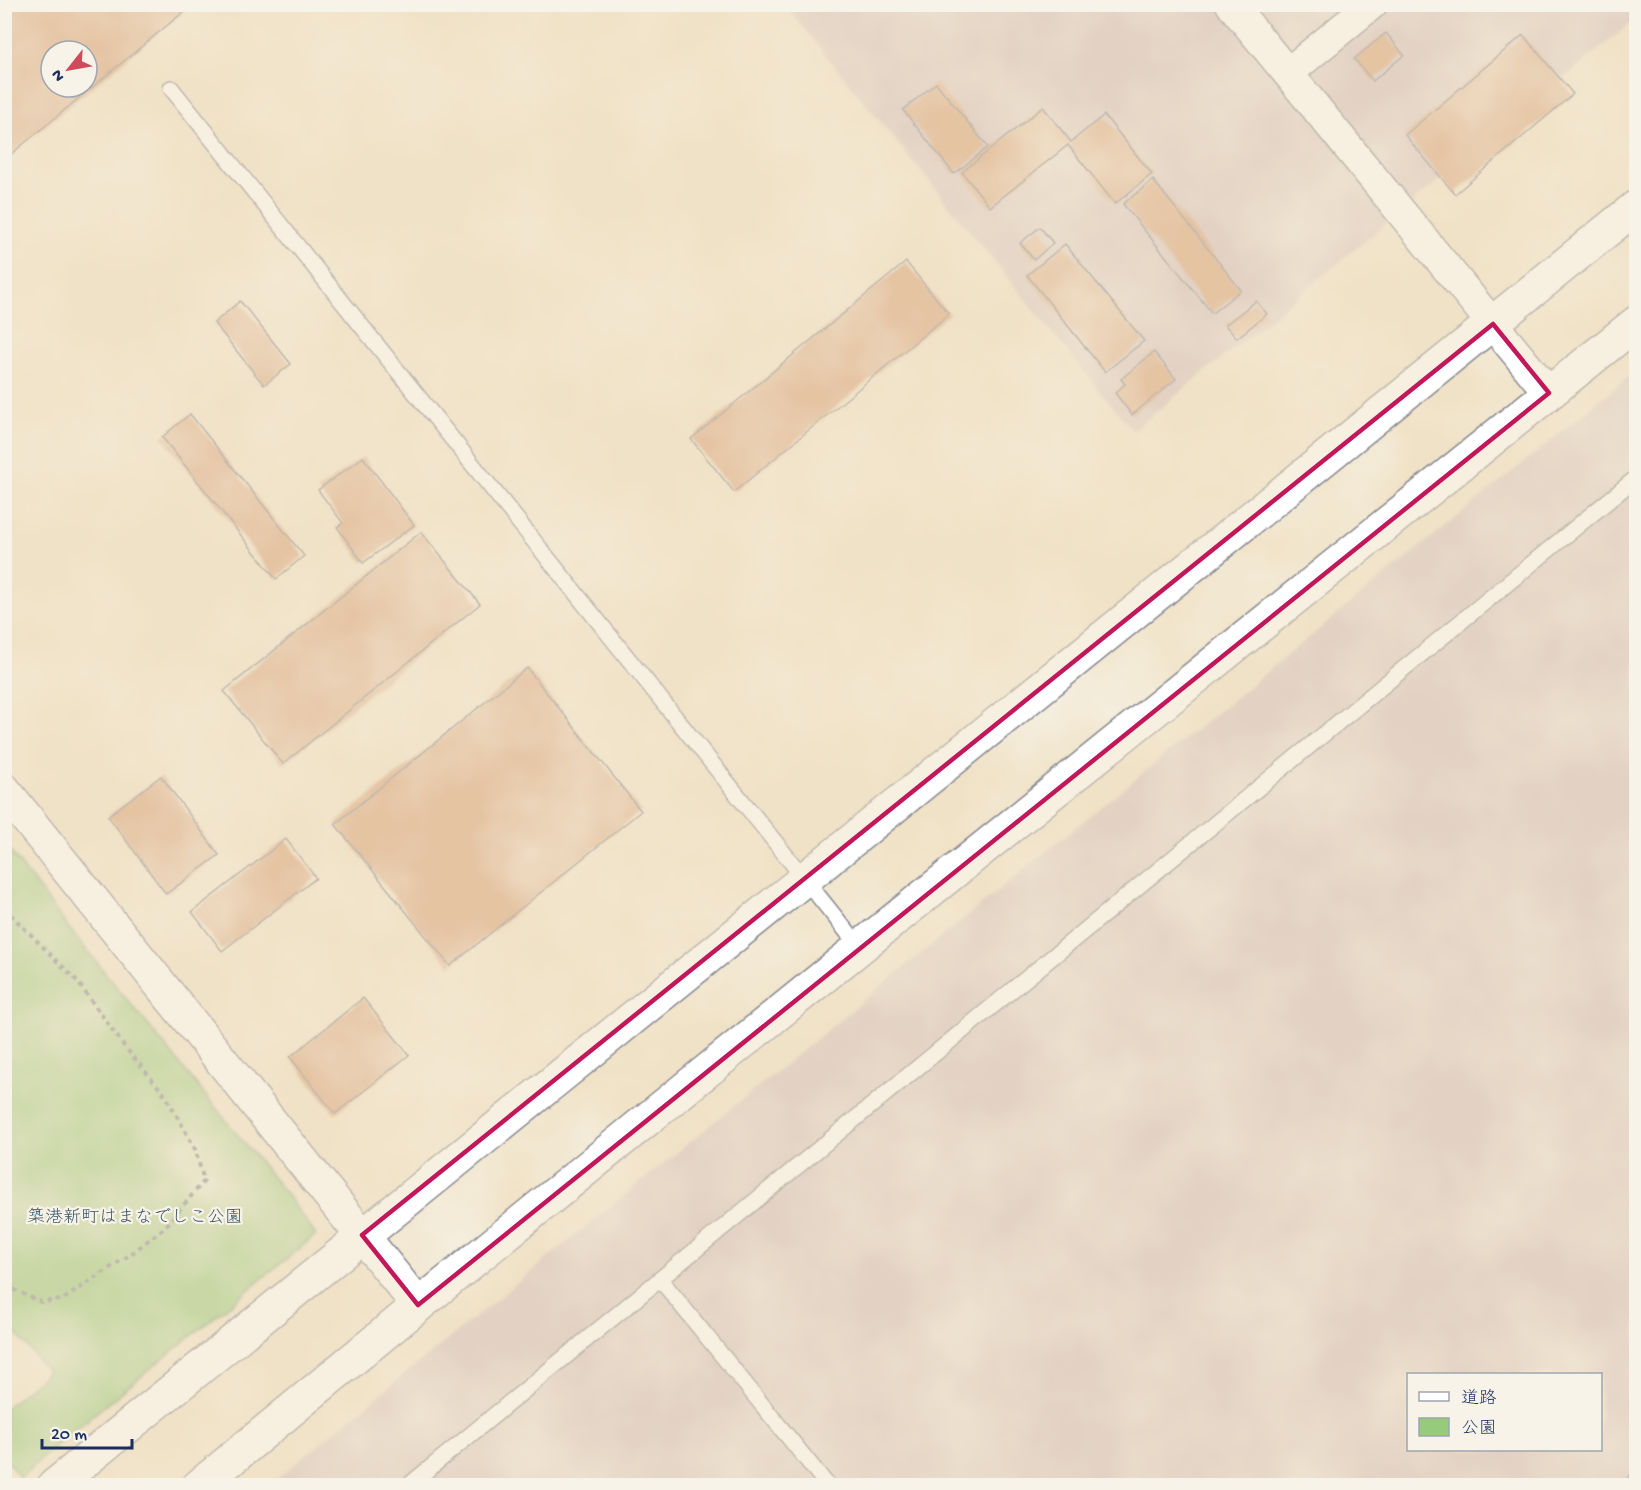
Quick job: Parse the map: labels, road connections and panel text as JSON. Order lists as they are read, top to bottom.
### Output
{
  "parks": ["築港新町はまなでしこ公園"],
  "legend": ["道路", "公園"],
  "scale_bar": "20 m",
  "north": "bottom left"
}
